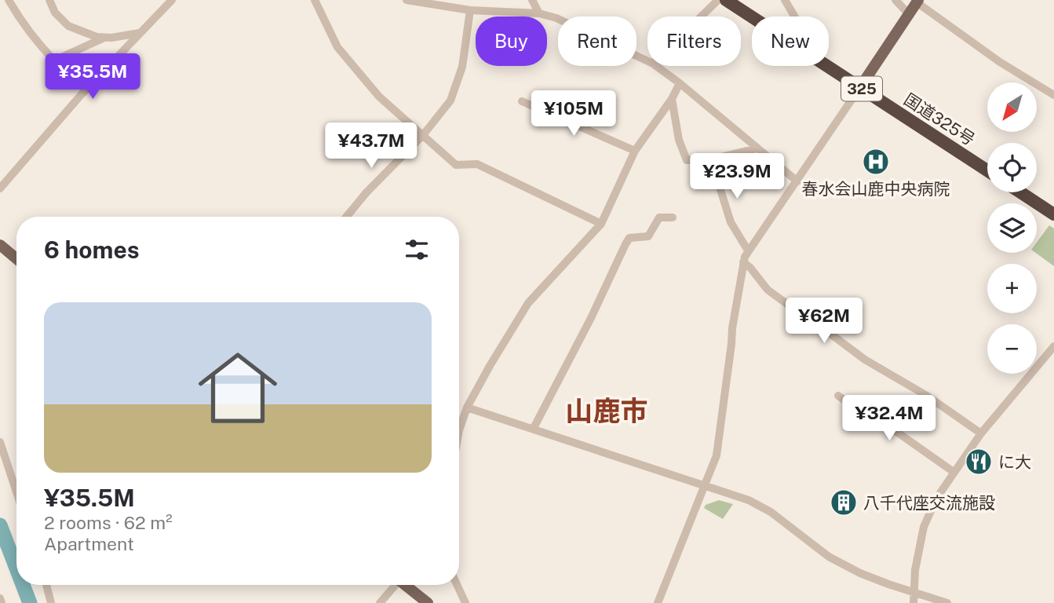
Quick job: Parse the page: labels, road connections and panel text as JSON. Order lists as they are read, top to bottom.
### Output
{
  "streets": {
    "highway": ["325", "国道325号"]
  },
  "districts": ["山鹿市"],
  "places": {
    "hospital": ["春水会山鹿中央病院"],
    "restaurant": ["に大"],
    "building": ["八千代座交流施設"]
  },
  "north": "bottom left",
  "page": {
    "chip": [
      "Buy",
      "Rent",
      "Filters",
      "New"
    ],
    "price": [
      "¥35.5M",
      "¥105M",
      "¥43.7M",
      "¥23.9M",
      "¥62M",
      "¥32.4M"
    ],
    "map_buttons": ["+", "−"],
    "heading": "6 homes",
    "list": [
      {
        "name": "¥35.5M",
        "note": "2 rooms · 62 m² · Apartment"
      }
    ]
  }
}
